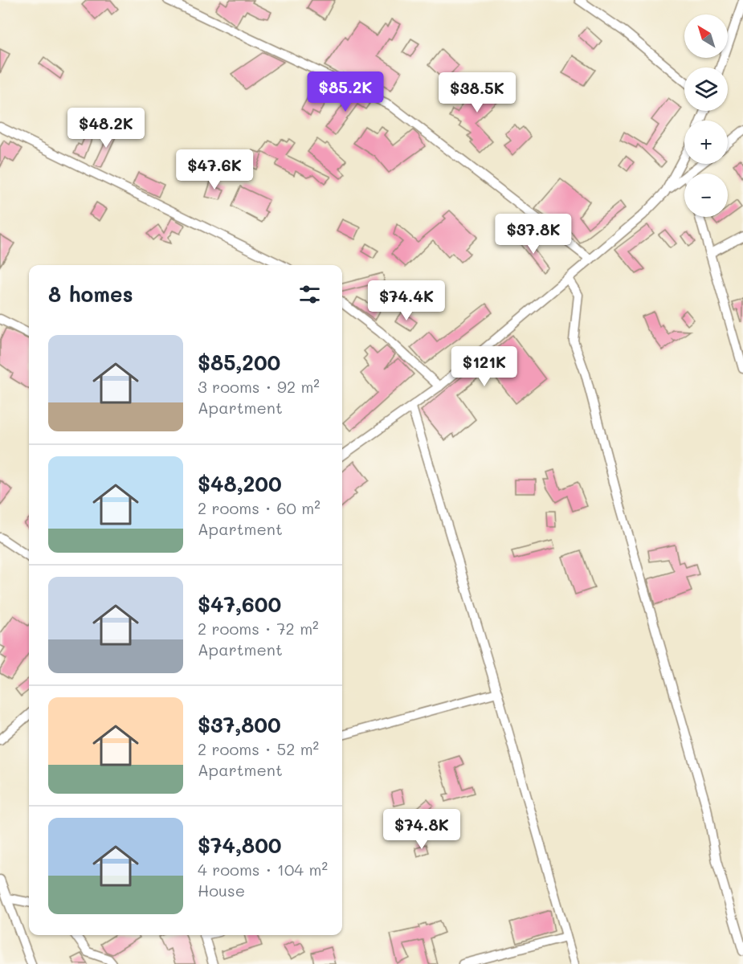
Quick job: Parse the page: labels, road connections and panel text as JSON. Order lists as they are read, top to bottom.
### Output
{
  "north": "top left",
  "page": {
    "map_buttons": ["+", "−"],
    "price": [
      "$85.2K",
      "$38.5K",
      "$48.2K",
      "$47.6K",
      "$37.8K",
      "$74.4K",
      "$121K",
      "$74.8K"
    ],
    "heading": "8 homes",
    "list": [
      {
        "name": "$85,200",
        "note": "3 rooms · 92 m² · Apartment"
      },
      {
        "name": "$48,200",
        "note": "2 rooms · 60 m² · Apartment"
      },
      {
        "name": "$47,600",
        "note": "2 rooms · 72 m² · Apartment"
      },
      {
        "name": "$37,800",
        "note": "2 rooms · 52 m² · Apartment"
      },
      {
        "name": "$74,800",
        "note": "4 rooms · 104 m² · House"
      }
    ]
  }
}
